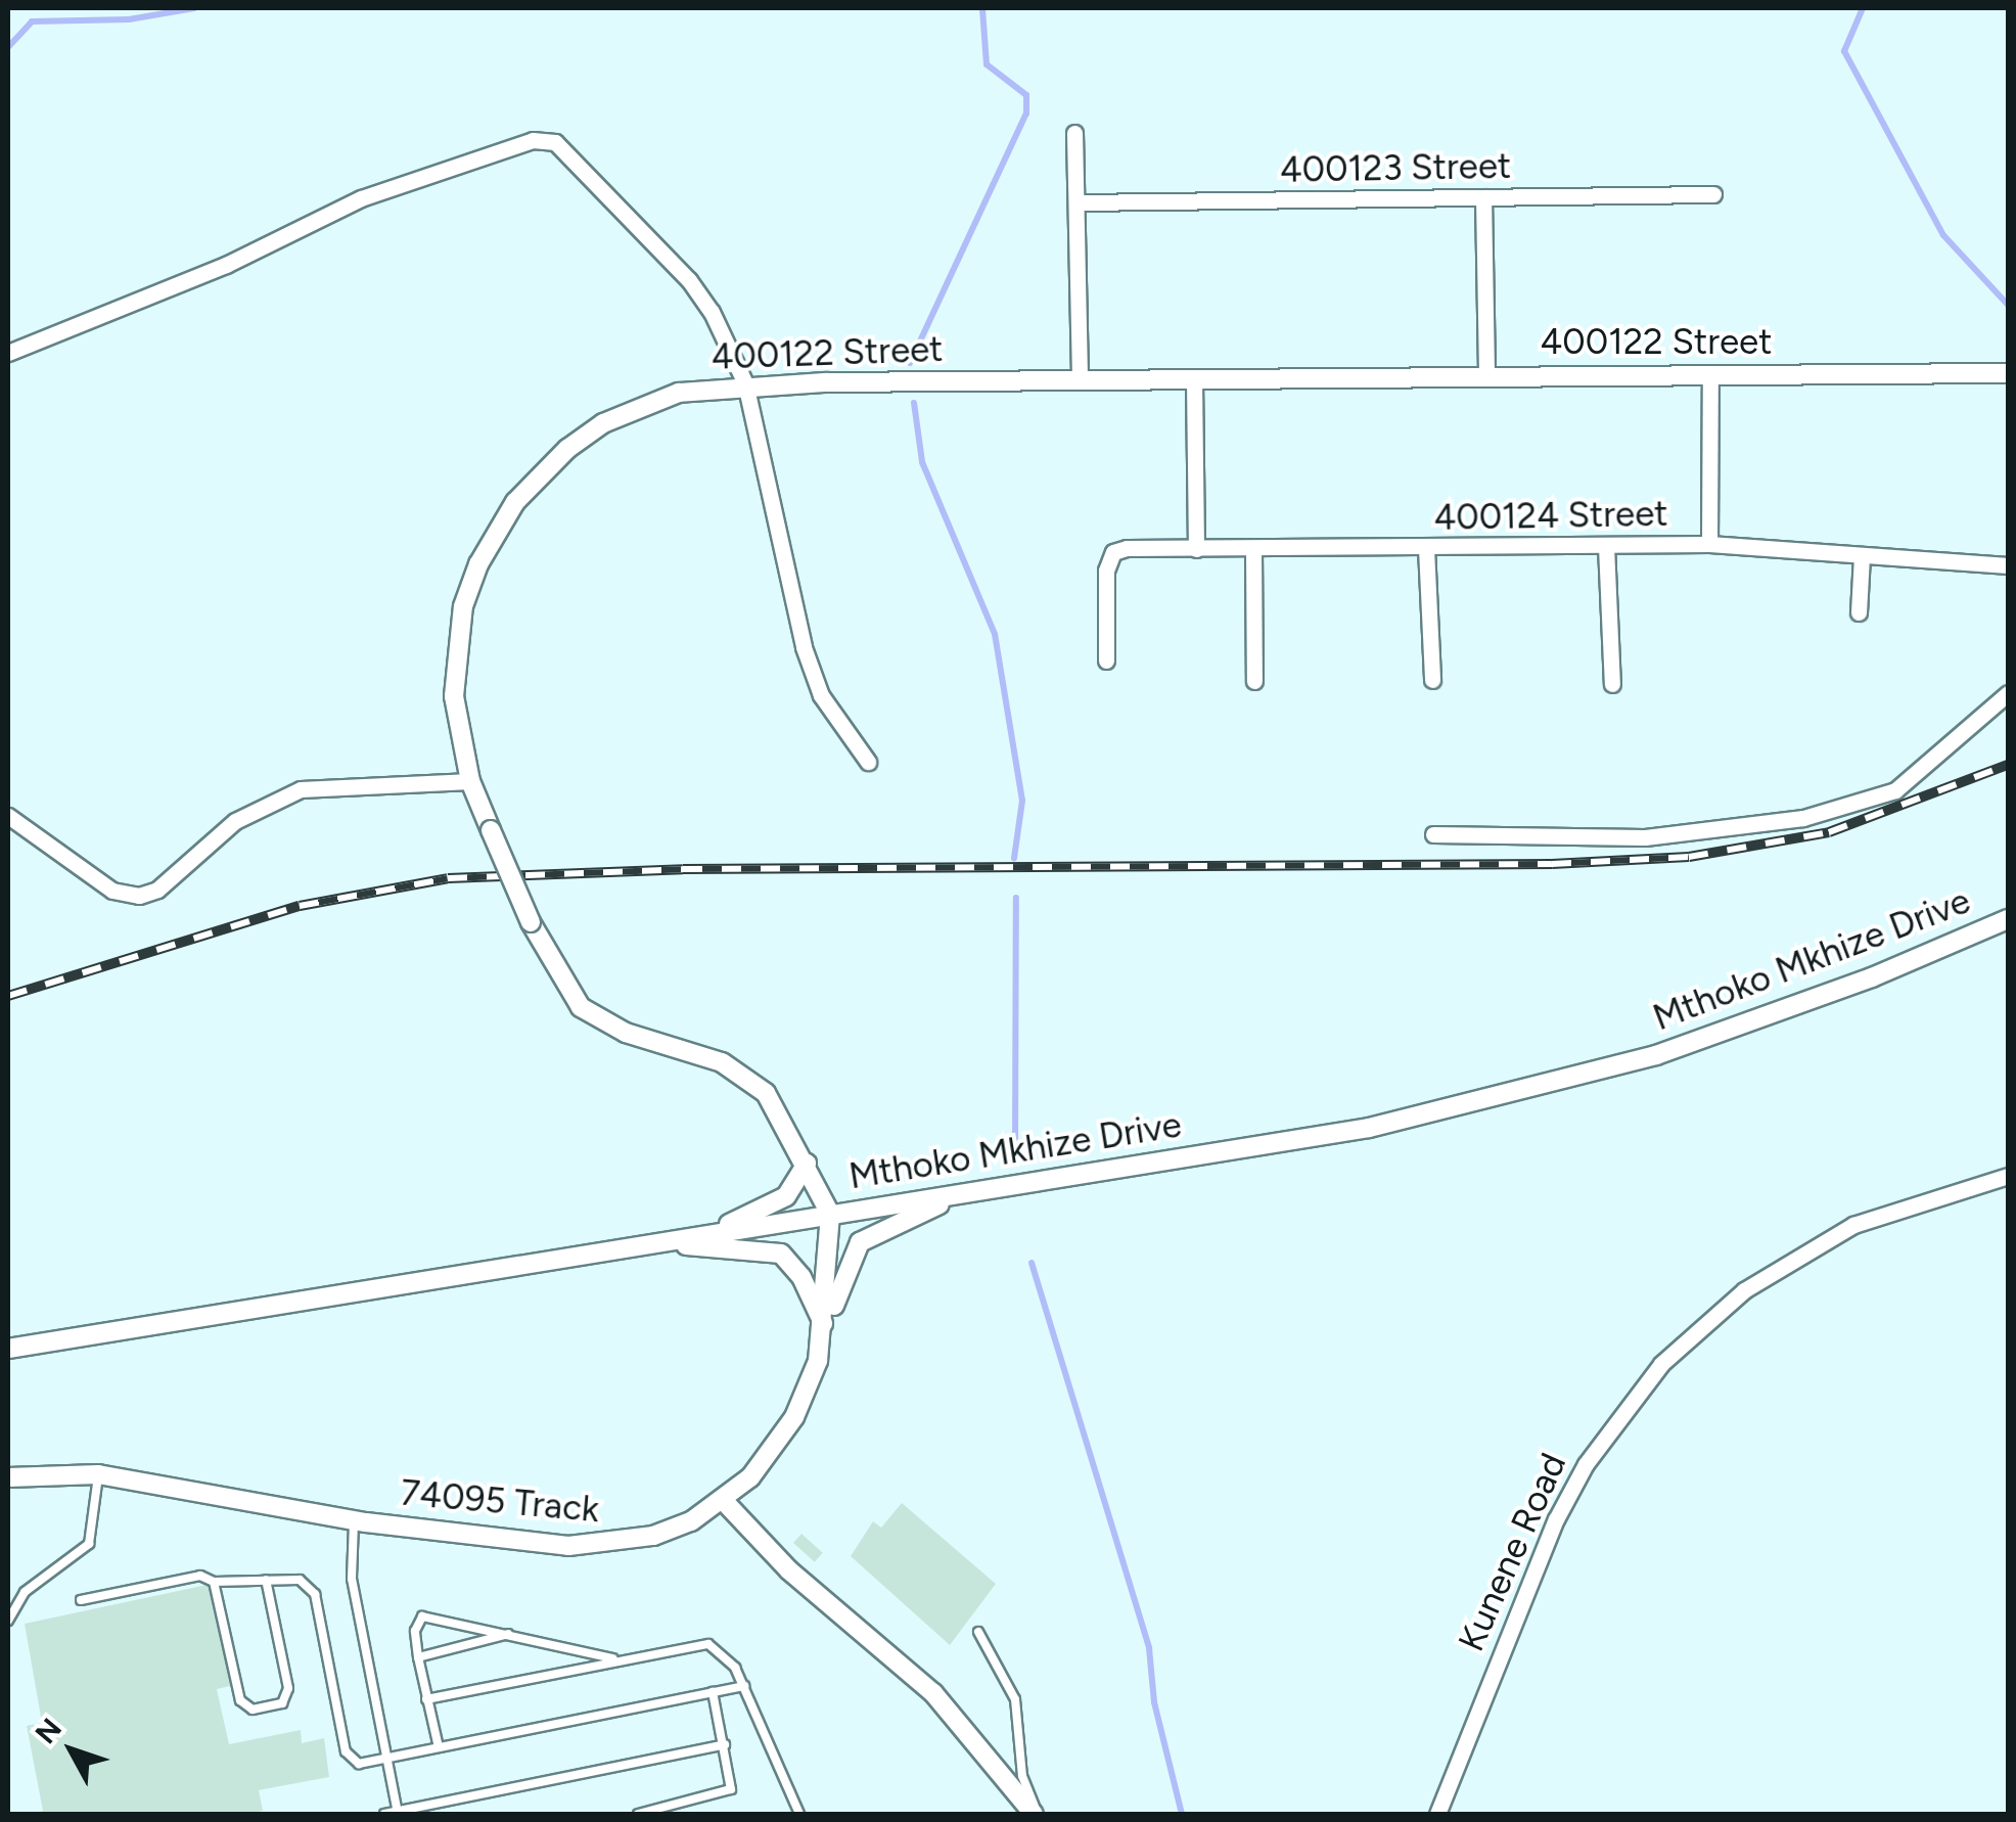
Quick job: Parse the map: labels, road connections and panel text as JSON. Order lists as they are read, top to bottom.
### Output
{
  "streets": {
    "street": [
      "400123 Street",
      "400122 Street",
      "400124 Street",
      "Mthoko Mkhize Drive",
      "74095 Track",
      "Kunene Road"
    ]
  },
  "crossings": [
    ["400122 Street", "Mthoko Mkhize Drive"],
    ["400122 Street", "74095 Track"],
    ["Mthoko Mkhize Drive", "74095 Track"]
  ],
  "north": "top left"
}
